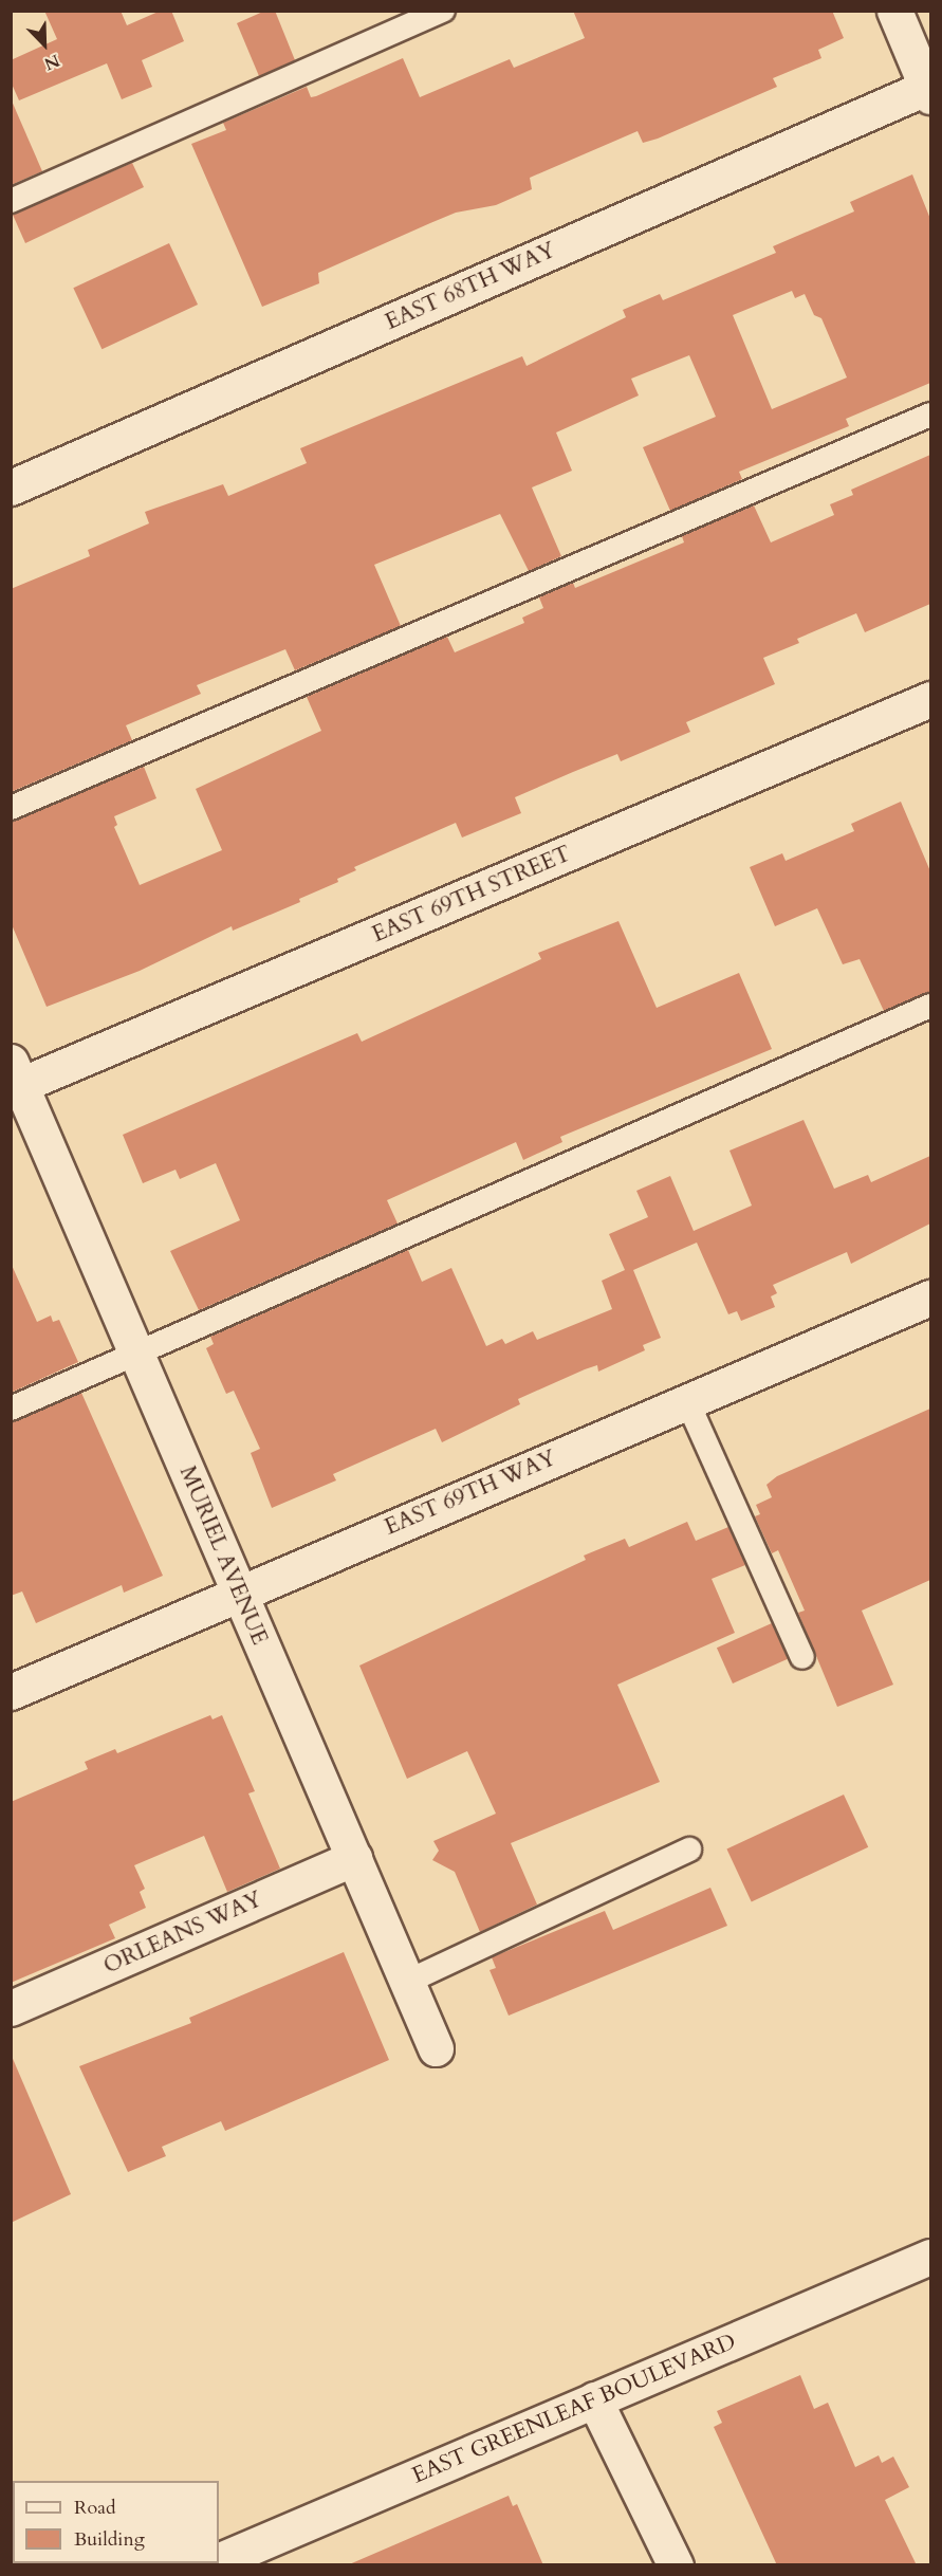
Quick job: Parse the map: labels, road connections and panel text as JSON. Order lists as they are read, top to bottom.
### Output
{
  "streets": {
    "street": [
      "EAST 68TH WAY",
      "EAST 69TH STREET",
      "EAST 69TH WAY",
      "MURIEL AVENUE",
      "ORLEANS WAY",
      "EAST GREENLEAF BOULEVARD"
    ]
  },
  "crossings": [
    ["EAST 69TH STREET", "MURIEL AVENUE"],
    ["EAST 69TH WAY", "MURIEL AVENUE"],
    ["MURIEL AVENUE", "ORLEANS WAY"]
  ],
  "legend": ["Road", "Building"],
  "north": "bottom right"
}
